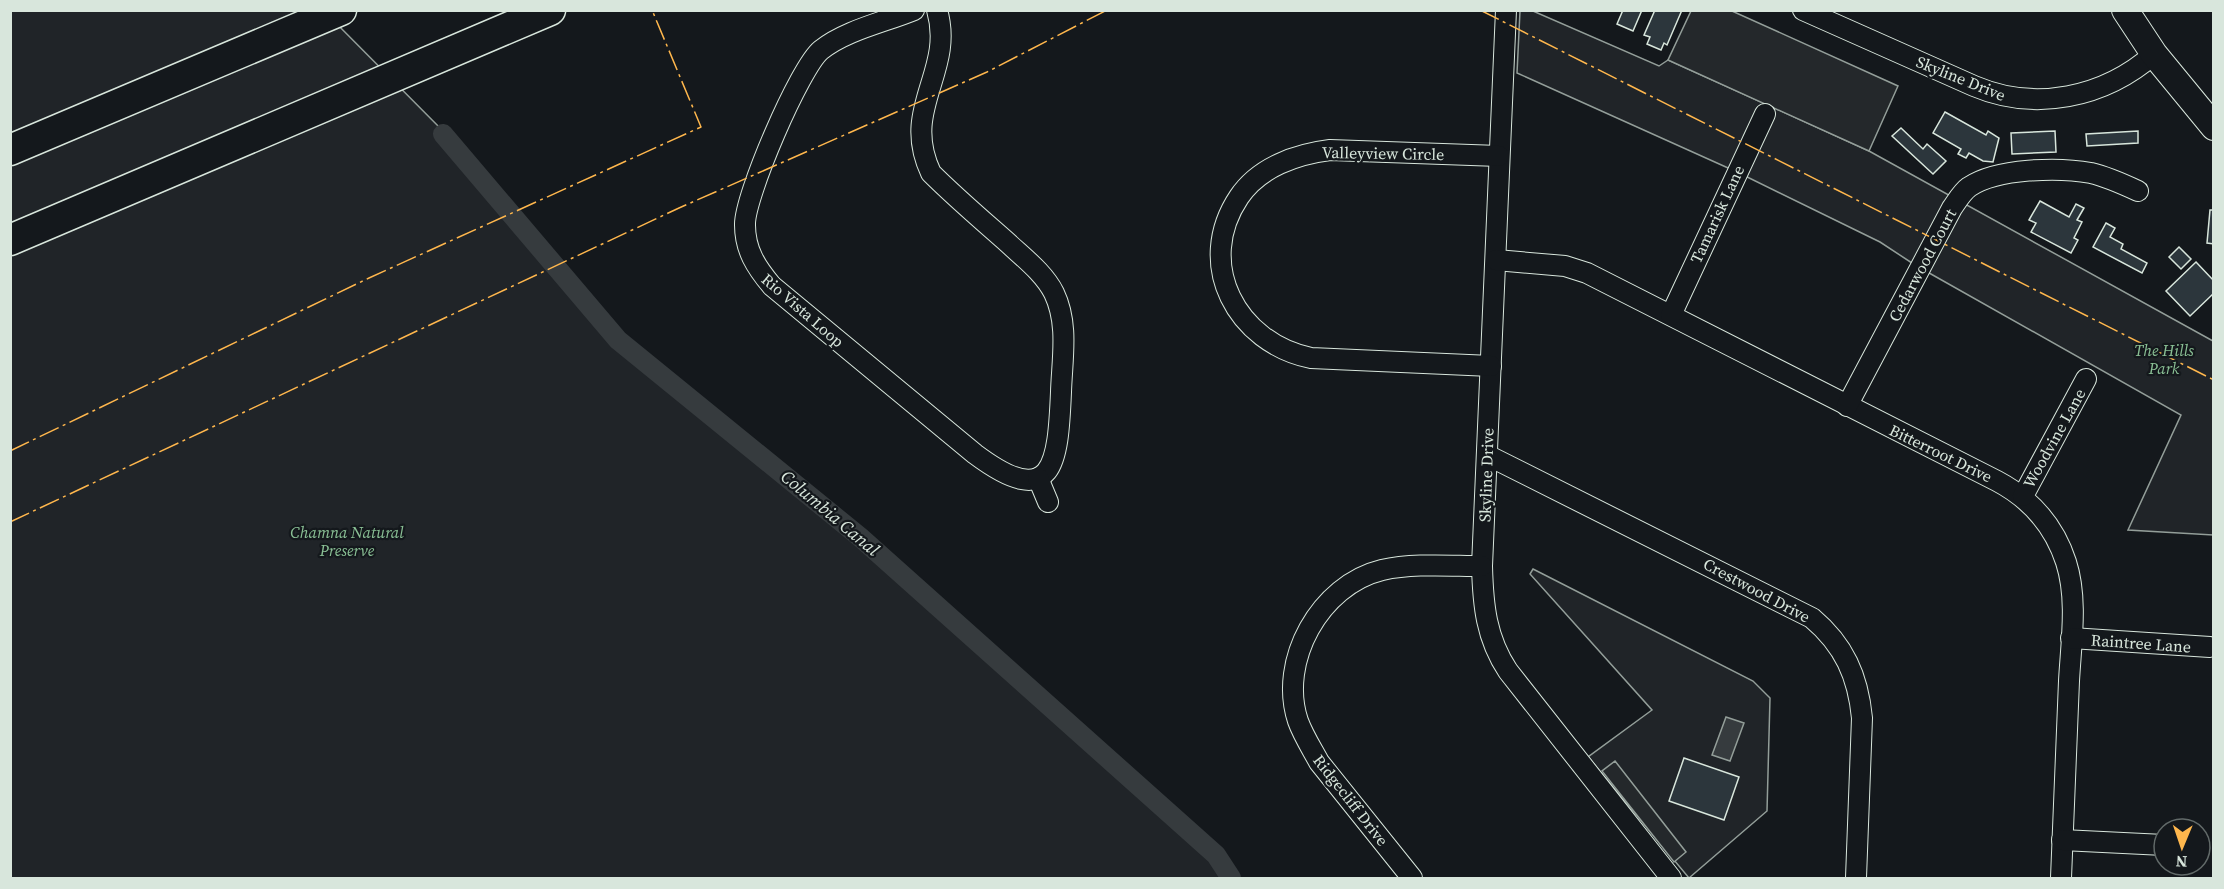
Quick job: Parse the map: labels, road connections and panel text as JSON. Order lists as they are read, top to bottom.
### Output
{
  "streets": {
    "street": [
      "Skyline Drive",
      "Valleyview Circle",
      "Tamarisk Lane",
      "Cedarwood Court",
      "Rio Vista Loop",
      "Woodvine Lane",
      "Bitterroot Drive",
      "Crestwood Drive",
      "Raintree Lane",
      "Ridgecliff Drive"
    ]
  },
  "crossings": [
    ["Skyline Drive", "Valleyview Circle"],
    ["Skyline Drive", "Bitterroot Drive"],
    ["Skyline Drive", "Crestwood Drive"],
    ["Skyline Drive", "Ridgecliff Drive"],
    ["Tamarisk Lane", "Bitterroot Drive"],
    ["Cedarwood Court", "Bitterroot Drive"],
    ["Woodvine Lane", "Bitterroot Drive"],
    ["Bitterroot Drive", "Raintree Lane"]
  ],
  "water": ["Columbia Canal"],
  "parks": ["The Hills Park", "Chamna Natural Preserve"],
  "north": "bottom"
}
